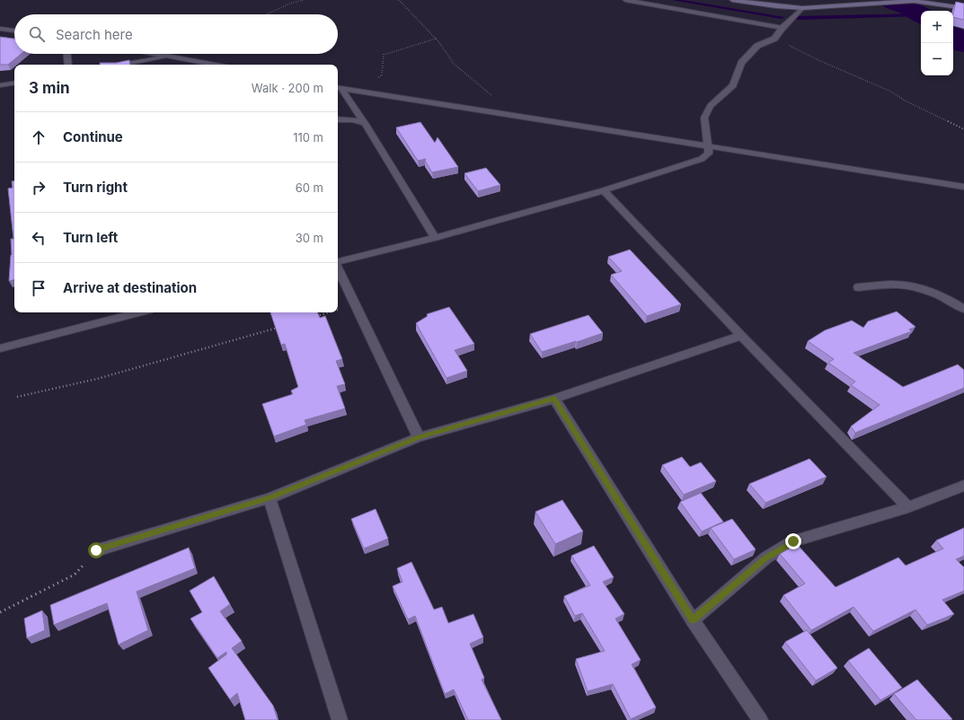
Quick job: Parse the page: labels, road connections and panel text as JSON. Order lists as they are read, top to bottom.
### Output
{
  "page": {
    "map_buttons": ["+", "−"],
    "search": "Search here",
    "heading": ["3 min", "Walk · 200 m"],
    "list": [
      ["Continue", "110 m"],
      ["Turn right", "60 m"],
      ["Turn left", "30 m"],
      "Arrive at destination"
    ]
  }
}
